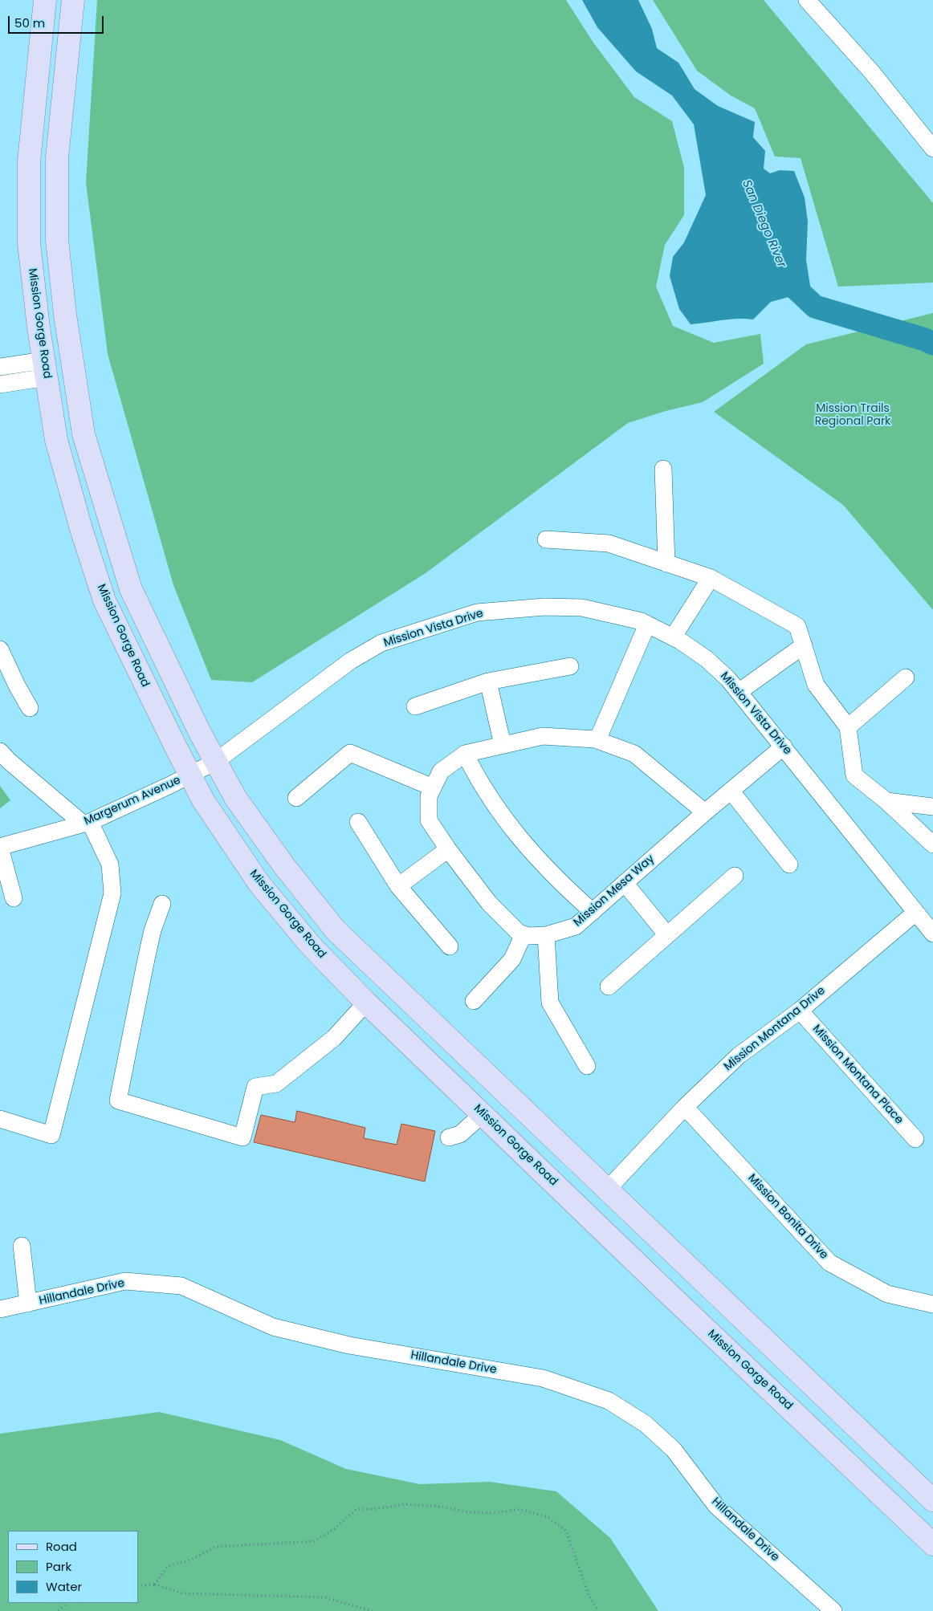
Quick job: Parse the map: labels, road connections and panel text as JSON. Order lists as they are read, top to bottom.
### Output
{
  "streets": {
    "main road": ["Mission Gorge Road"],
    "street": [
      "Mission Vista Drive",
      "Margerum Avenue",
      "Mission Mesa Way",
      "Mission Montana Drive",
      "Mission Montana Place",
      "Mission Bonita Drive",
      "Hillandale Drive"
    ]
  },
  "crossings": [
    ["Mission Gorge Road", "Margerum Avenue"],
    ["Mission Vista Drive", "Margerum Avenue"],
    ["Mission Vista Drive", "Mission Mesa Way"],
    ["Mission Vista Drive", "Mission Montana Drive"],
    ["Mission Montana Drive", "Mission Montana Place"],
    ["Mission Montana Drive", "Mission Bonita Drive"]
  ],
  "water": ["San Diego River"],
  "parks": ["Mission Trails Regional Park"],
  "legend": ["Road", "Park", "Water"],
  "scale_bar": "50 m"
}
